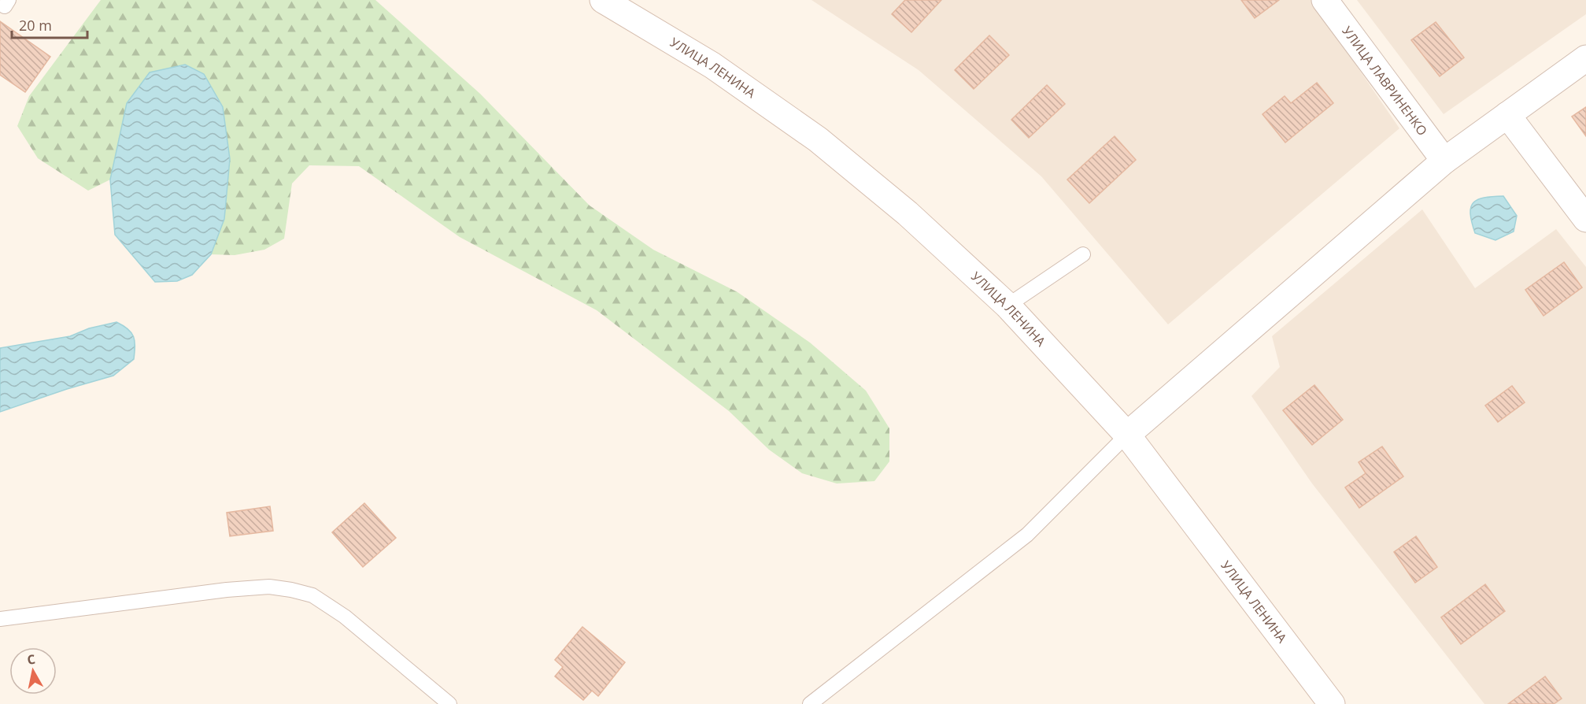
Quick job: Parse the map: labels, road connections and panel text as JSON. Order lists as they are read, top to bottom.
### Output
{
  "streets": {
    "main road": ["УЛИЦА ЛЕНИНА", "УЛИЦА ЛАВРИНЕНКО"]
  },
  "scale_bar": "20 m",
  "north": "top"
}
